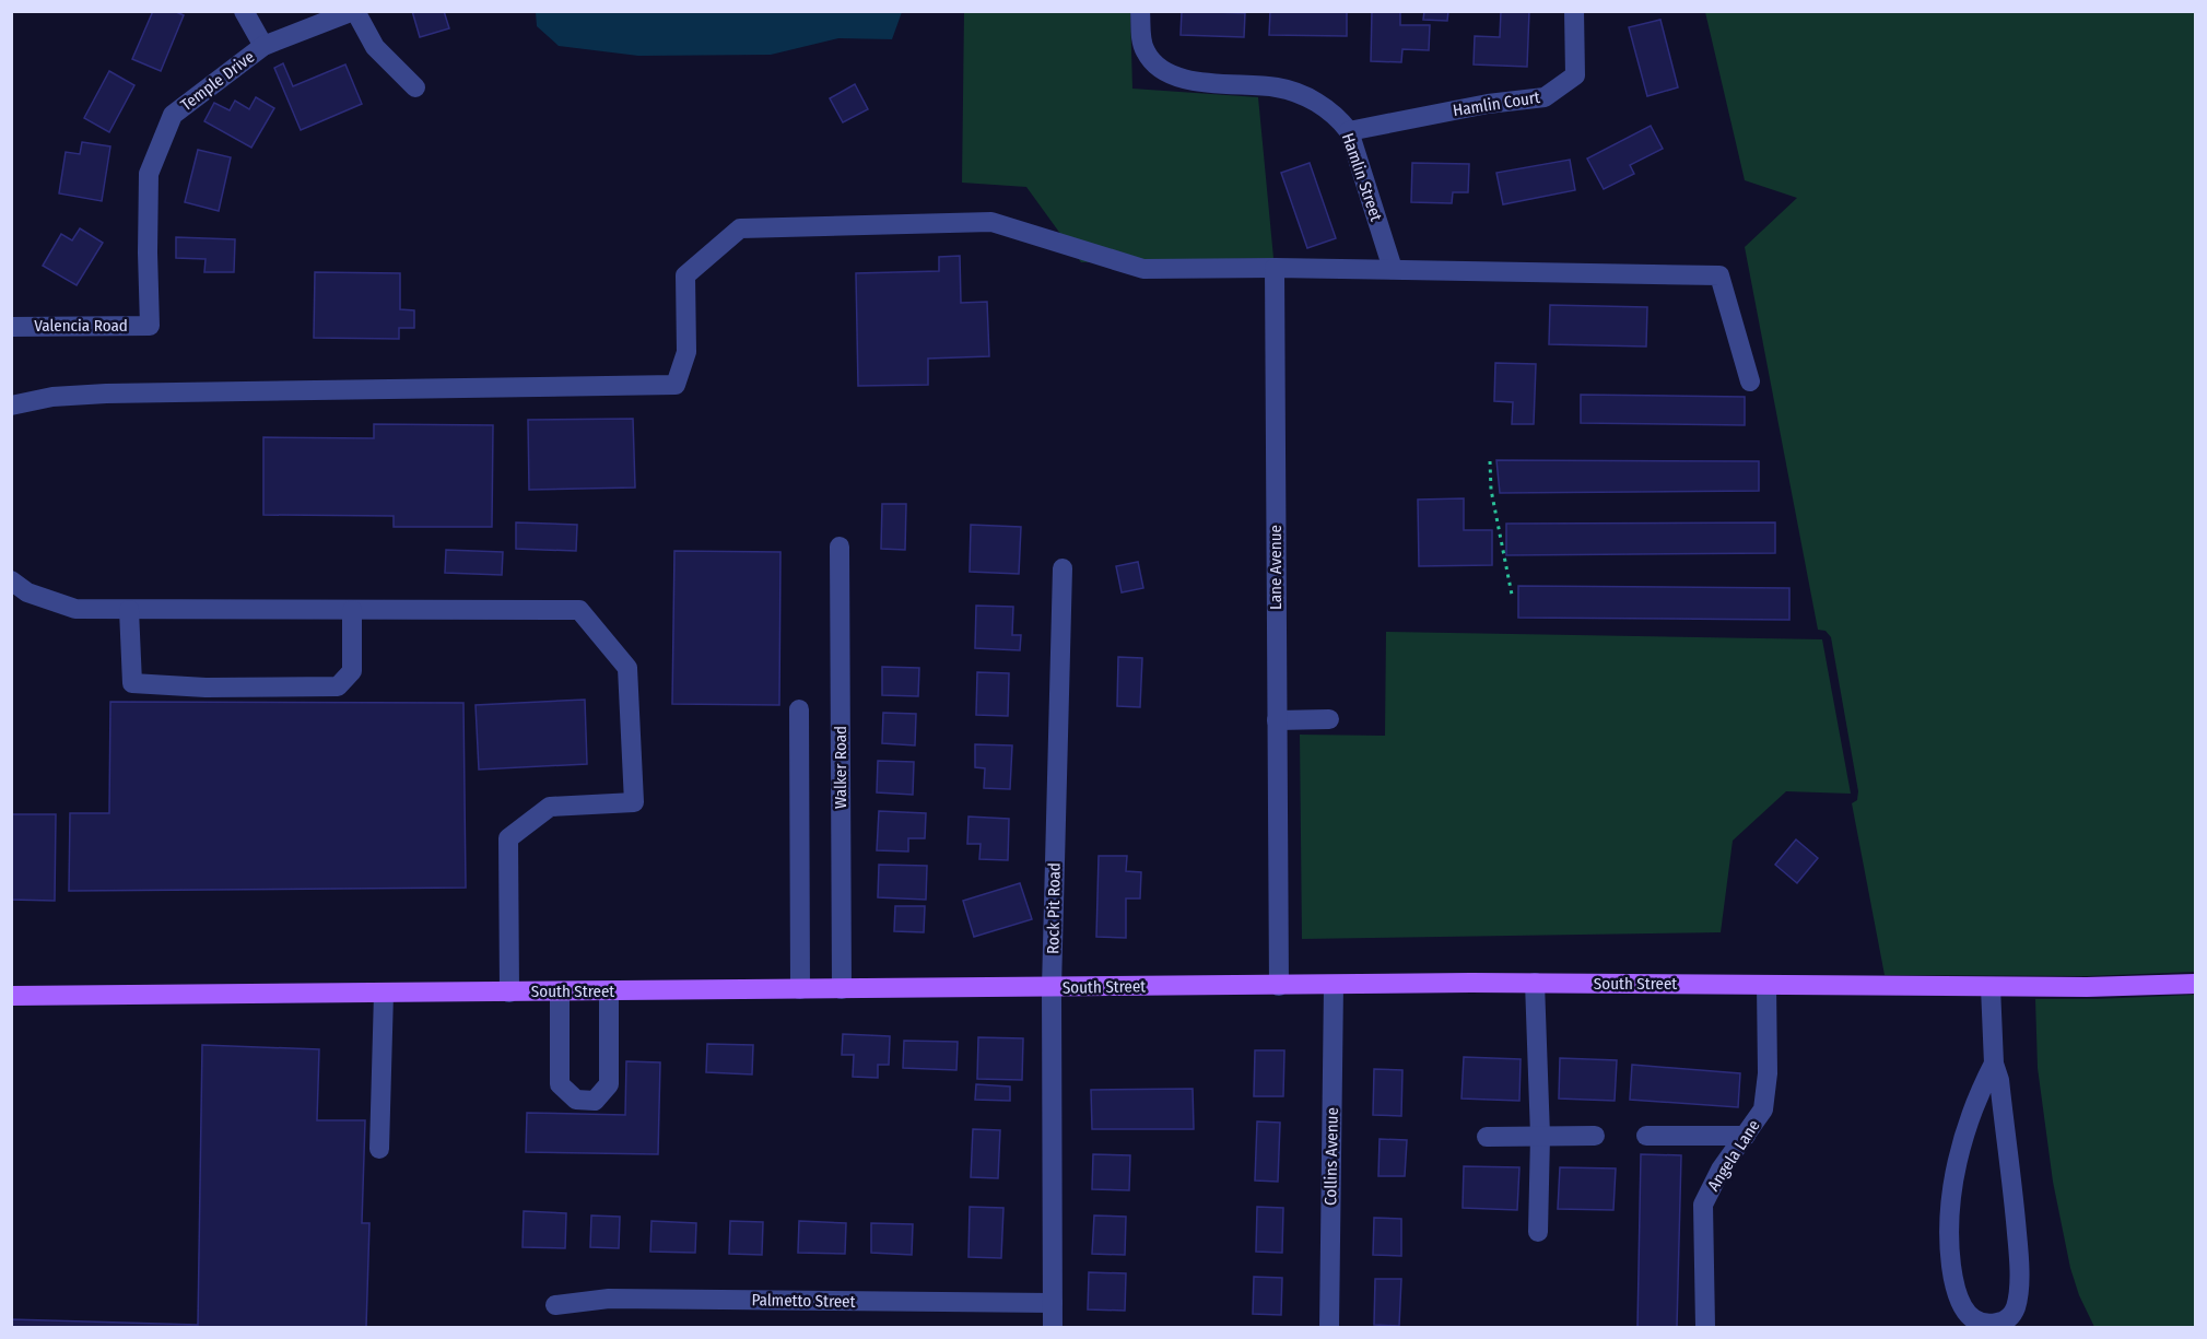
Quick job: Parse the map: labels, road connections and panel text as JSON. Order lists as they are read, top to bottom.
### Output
{
  "streets": {
    "main road": ["South Street"],
    "street": [
      "Temple Drive",
      "Hamlin Court",
      "Hamlin Street",
      "Valencia Road",
      "Lane Avenue",
      "Walker Road",
      "Rock Pit Road",
      "Angela Lane",
      "Collins Avenue",
      "Palmetto Street"
    ]
  },
  "crossings": [
    ["Temple Drive", "Valencia Road"],
    ["Hamlin Court", "Hamlin Street"],
    ["Lane Avenue", "South Street"],
    ["Walker Road", "South Street"],
    ["Rock Pit Road", "South Street"],
    ["Rock Pit Road", "Palmetto Street"],
    ["South Street", "Angela Lane"],
    ["South Street", "Collins Avenue"]
  ]
}
